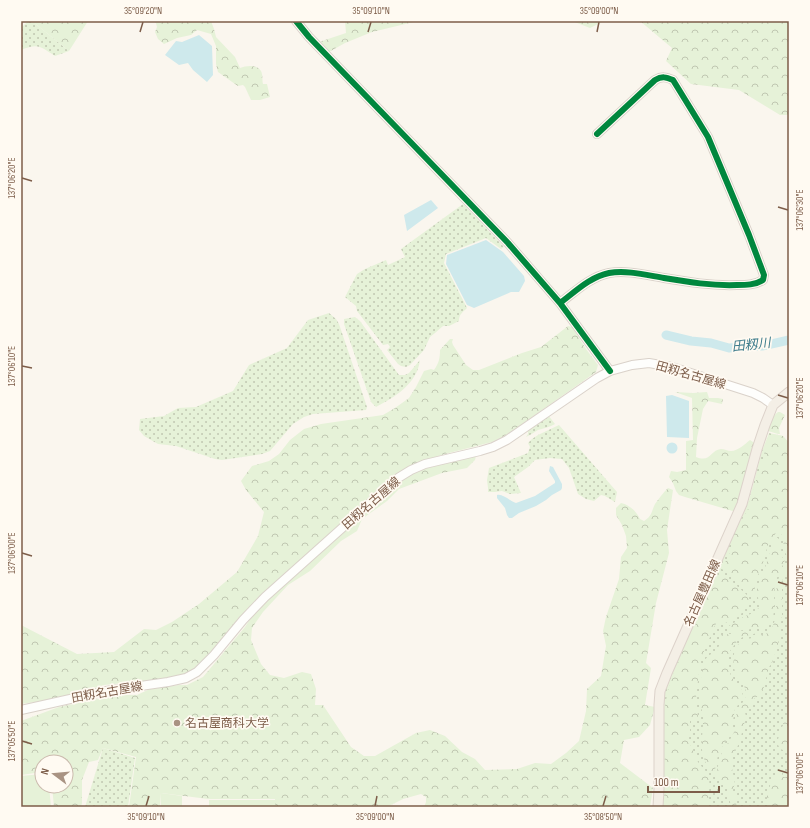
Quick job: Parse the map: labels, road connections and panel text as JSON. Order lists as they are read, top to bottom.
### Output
{
  "streets": {
    "main road": ["名古屋豊田線"],
    "street": ["田籾名古屋線"]
  },
  "crossings": [
    ["田籾名古屋線", "名古屋豊田線"]
  ],
  "water": ["田籾川"],
  "places": ["名古屋商科大学"],
  "scale_bar": "100 m",
  "north": "left",
  "coordinates": [
    "35°09'20\"N",
    "35°09'10\"N",
    "35°09'00\"N",
    "137°06'20\"E",
    "137°06'30\"E",
    "137°06'10\"E",
    "137°06'00\"E",
    "137°05'50\"E",
    "35°08'50\"N"
  ]
}
